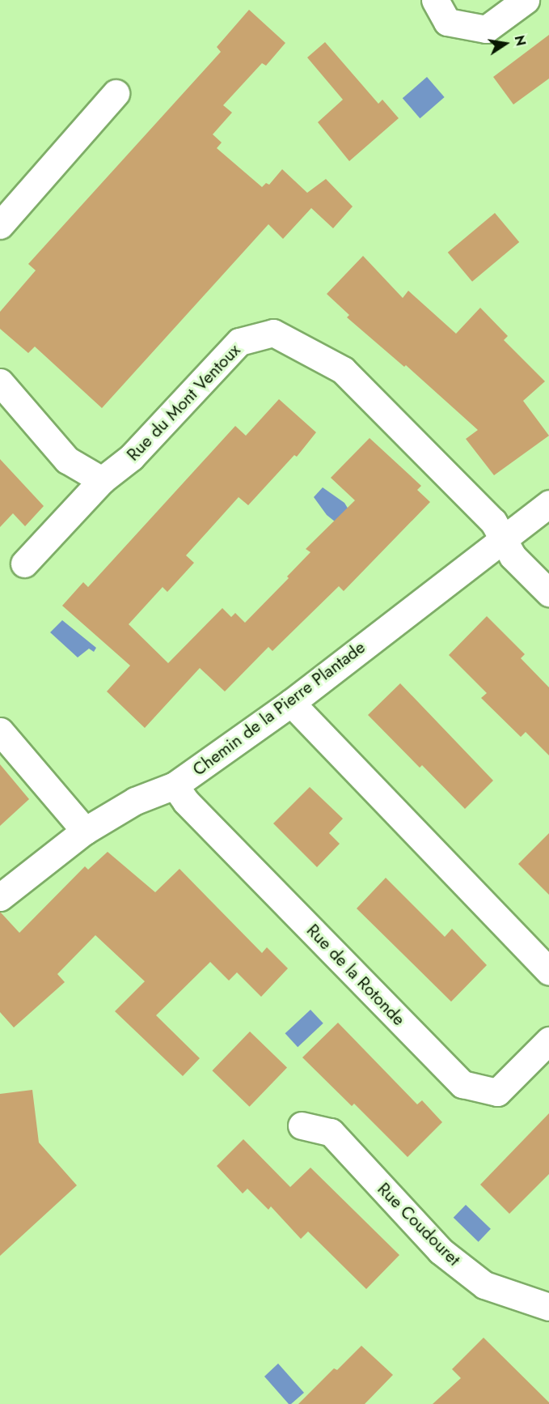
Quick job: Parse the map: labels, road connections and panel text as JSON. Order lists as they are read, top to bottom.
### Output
{
  "streets": {
    "street": [
      "Rue du Mont Ventoux",
      "Chemin de la Pierre Plantade",
      "Rue de la Rotonde",
      "Rue Coudouret"
    ]
  },
  "crossings": [
    ["Rue du Mont Ventoux", "Chemin de la Pierre Plantade"],
    ["Chemin de la Pierre Plantade", "Rue de la Rotonde"]
  ],
  "north": "right"
}
